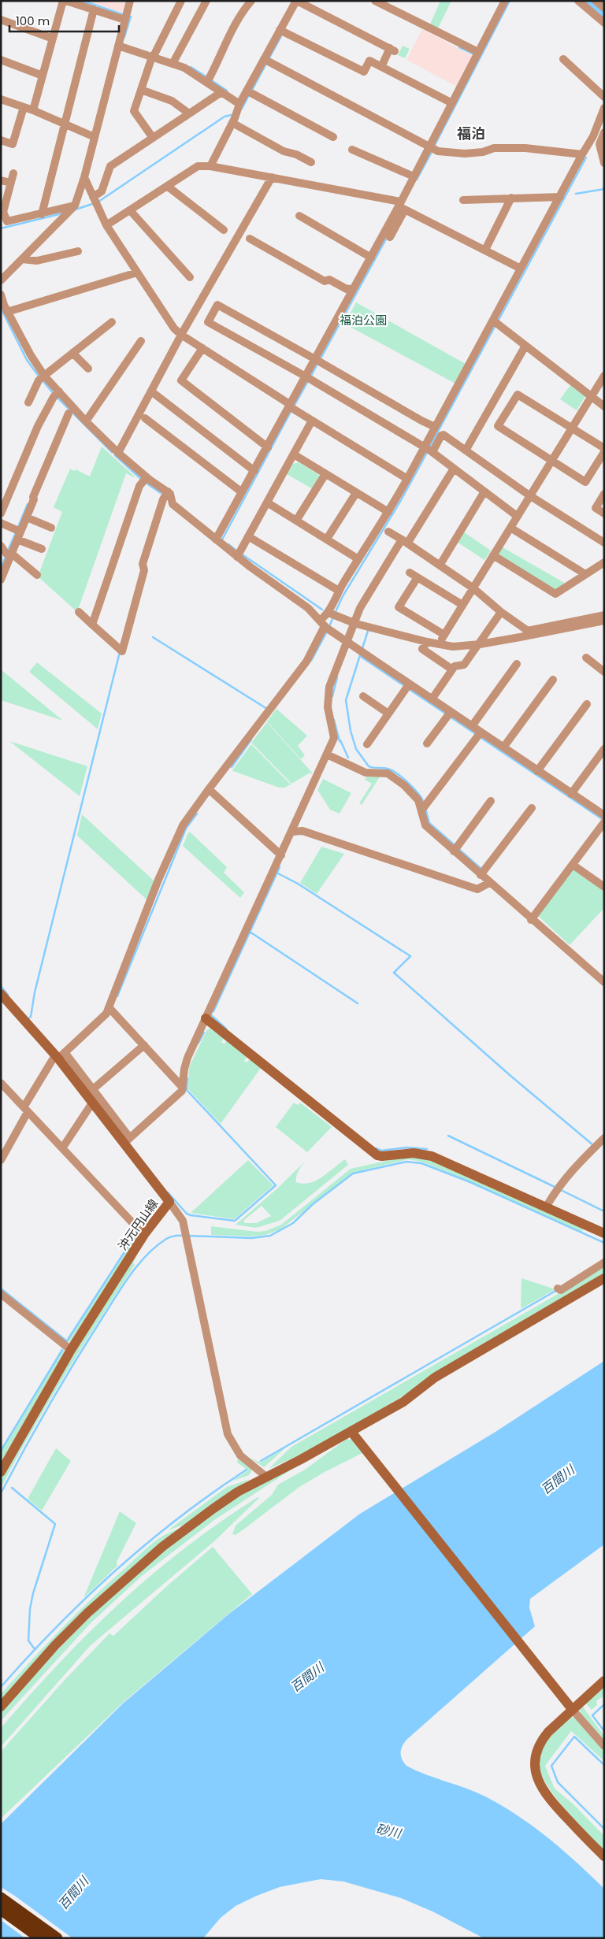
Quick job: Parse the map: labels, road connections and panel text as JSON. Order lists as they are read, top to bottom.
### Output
{
  "streets": {
    "street": ["沖元円山線"]
  },
  "districts": ["福泊"],
  "water": ["百間川", "砂川"],
  "parks": ["福泊公園"],
  "scale_bar": "100 m"
}
